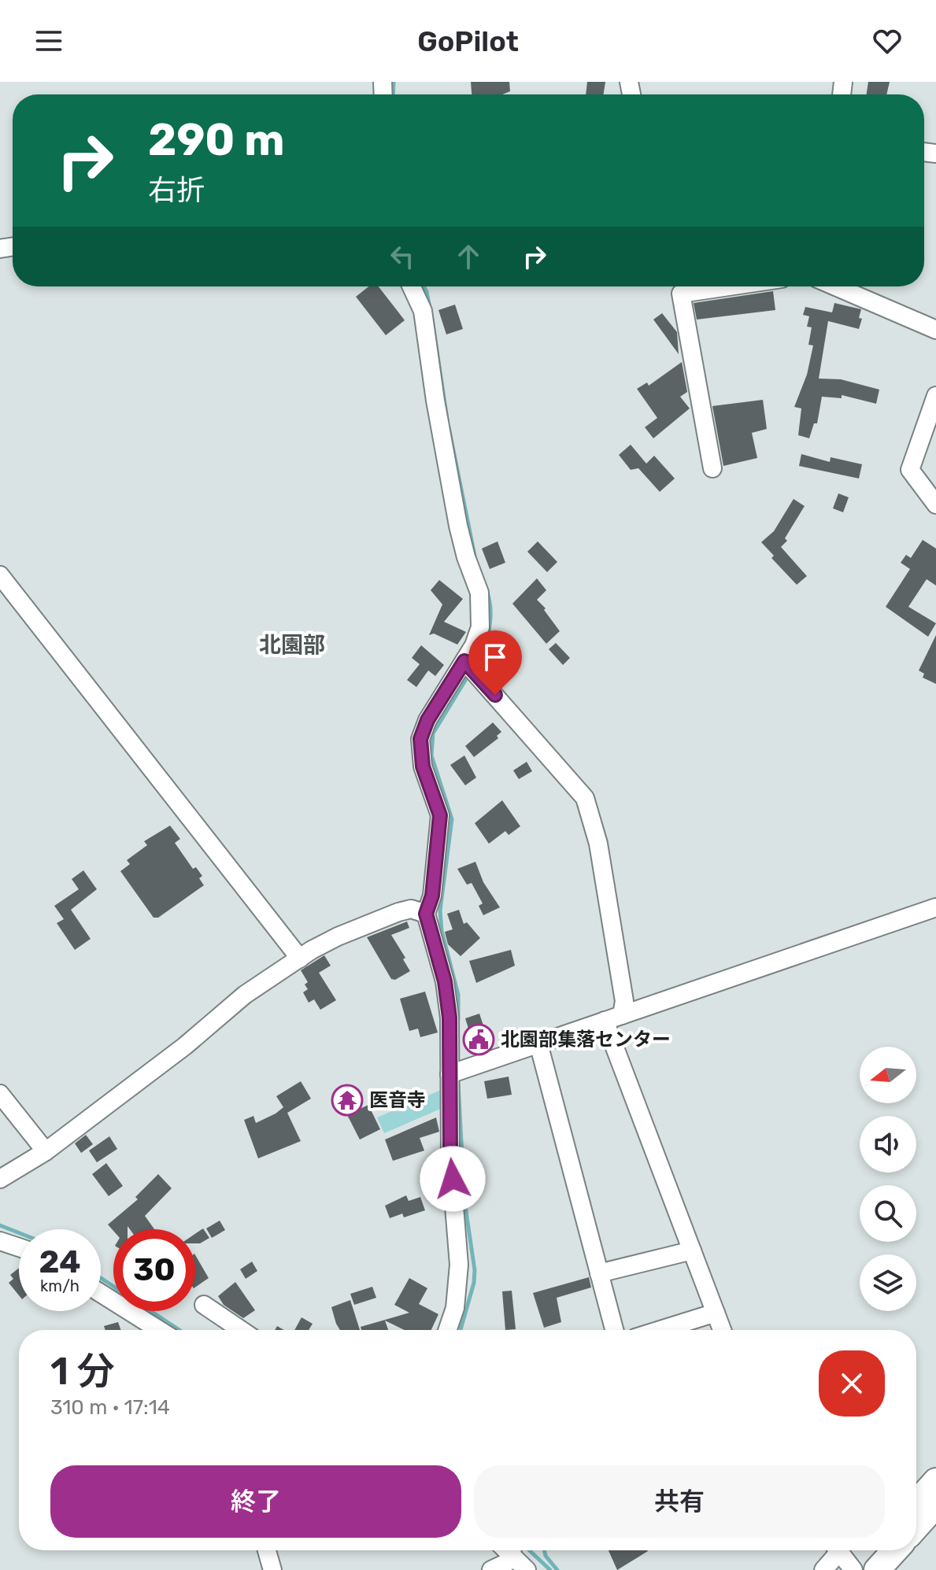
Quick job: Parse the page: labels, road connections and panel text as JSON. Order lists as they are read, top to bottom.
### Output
{
  "districts": ["北園部"],
  "places": {
    "public building": ["北園部集落センター"],
    "temple": ["医音寺"]
  },
  "north": "left",
  "page": {
    "header": "GoPilot",
    "turn": ["290 m", "右折"],
    "speed": "24 km/h",
    "limit": "30",
    "heading": ["1 分", "310 m · 17:14"],
    "buttons": ["終了", "共有"]
  }
}
